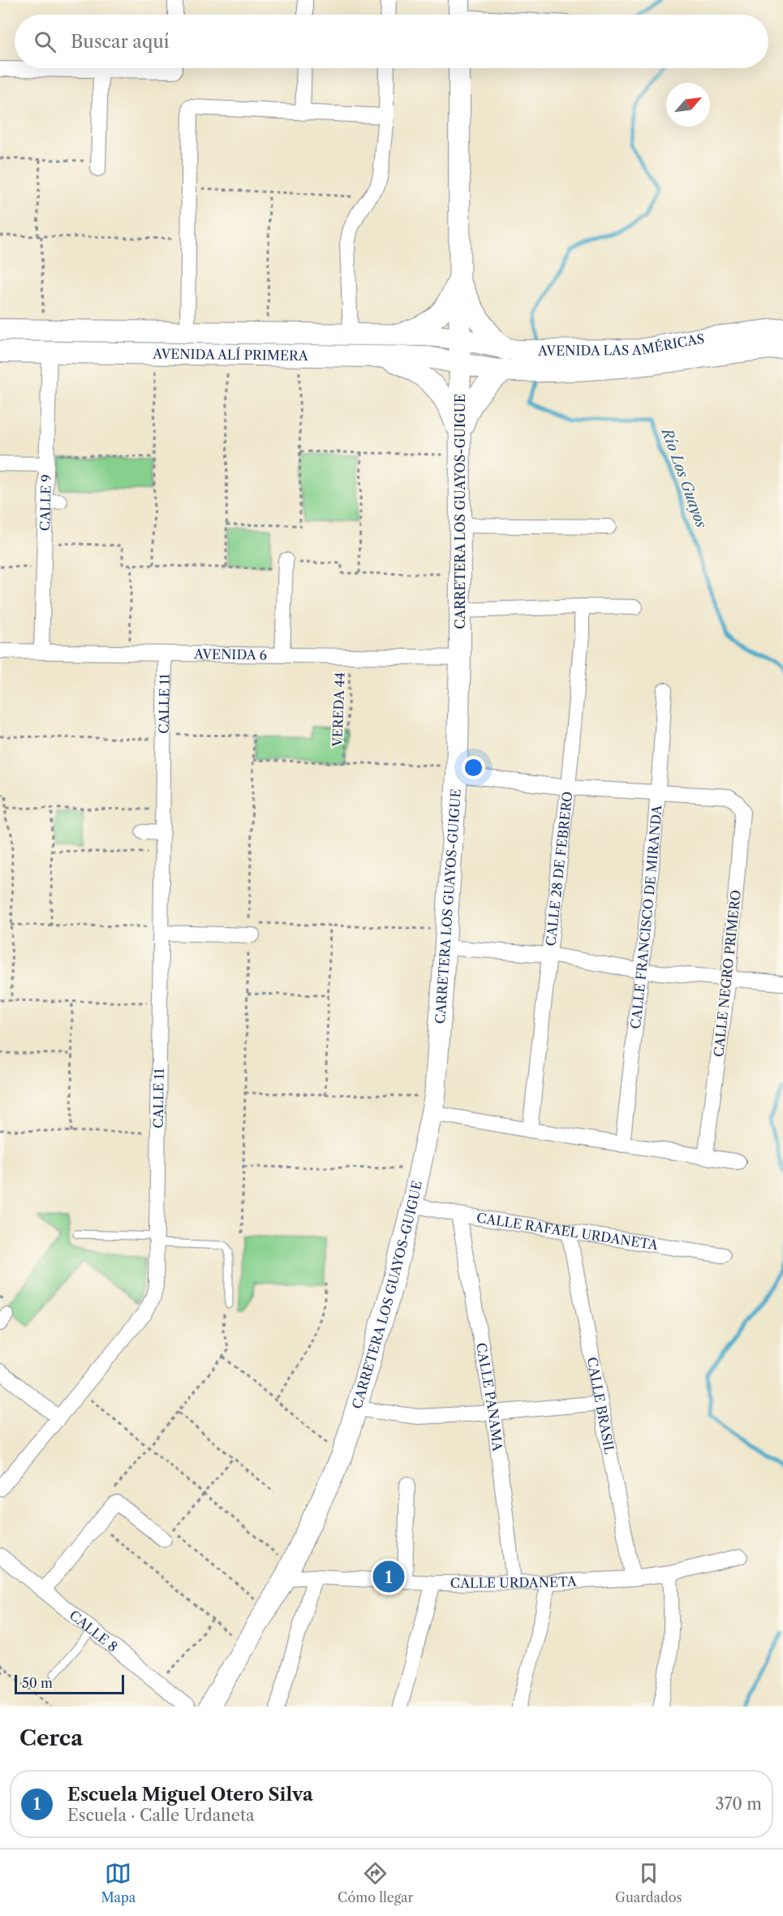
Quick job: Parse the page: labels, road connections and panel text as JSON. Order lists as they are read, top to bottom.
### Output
{
  "streets": {
    "main road": ["AVENIDA LAS AMÉRICAS", "AVENIDA ALÍ PRIMERA", "CARRETERA LOS GUAYOS-GUIGUE"],
    "street": [
      "CALLE 9",
      "AVENIDA 6",
      "CALLE 11",
      "CALLE 28 DE FEBRERO",
      "CALLE FRANCISCO DE MIRANDA",
      "CALLE NEGRO PRIMERO",
      "CALLE RAFAEL URDANETA",
      "CALLE PANAMA",
      "CALLE BRASIL",
      "CALLE URDANETA",
      "CALLE 8"
    ],
    "path": ["VEREDA 44"]
  },
  "crossings": [
    ["AVENIDA LAS AMÉRICAS", "AVENIDA ALÍ PRIMERA"],
    ["AVENIDA LAS AMÉRICAS", "CARRETERA LOS GUAYOS-GUIGUE"],
    ["AVENIDA ALÍ PRIMERA", "CALLE 9"],
    ["AVENIDA ALÍ PRIMERA", "CARRETERA LOS GUAYOS-GUIGUE"],
    ["CALLE 9", "AVENIDA 6"],
    ["CARRETERA LOS GUAYOS-GUIGUE", "AVENIDA 6"],
    ["CARRETERA LOS GUAYOS-GUIGUE", "CALLE RAFAEL URDANETA"],
    ["CARRETERA LOS GUAYOS-GUIGUE", "CALLE URDANETA"],
    ["AVENIDA 6", "CALLE 11"],
    ["AVENIDA 6", "VEREDA 44"],
    ["CALLE FRANCISCO DE MIRANDA", "CALLE NEGRO PRIMERO"],
    ["CALLE RAFAEL URDANETA", "CALLE PANAMA"],
    ["CALLE RAFAEL URDANETA", "CALLE BRASIL"],
    ["CALLE PANAMA", "CALLE URDANETA"],
    ["CALLE BRASIL", "CALLE URDANETA"]
  ],
  "water": ["Río Los Guayos"],
  "scale_bar": "50 m",
  "north": "top right",
  "page": {
    "search": "Buscar aquí",
    "pins": "1",
    "scale": "50 m",
    "heading": "Cerca",
    "list": [
      {
        "mark": "1",
        "name": "Escuela Miguel Otero Silva",
        "note": "Escuela · Calle Urdaneta",
        "value": "370 m"
      }
    ],
    "nav": ["Mapa", "Cómo llegar", "Guardados"]
  }
}
